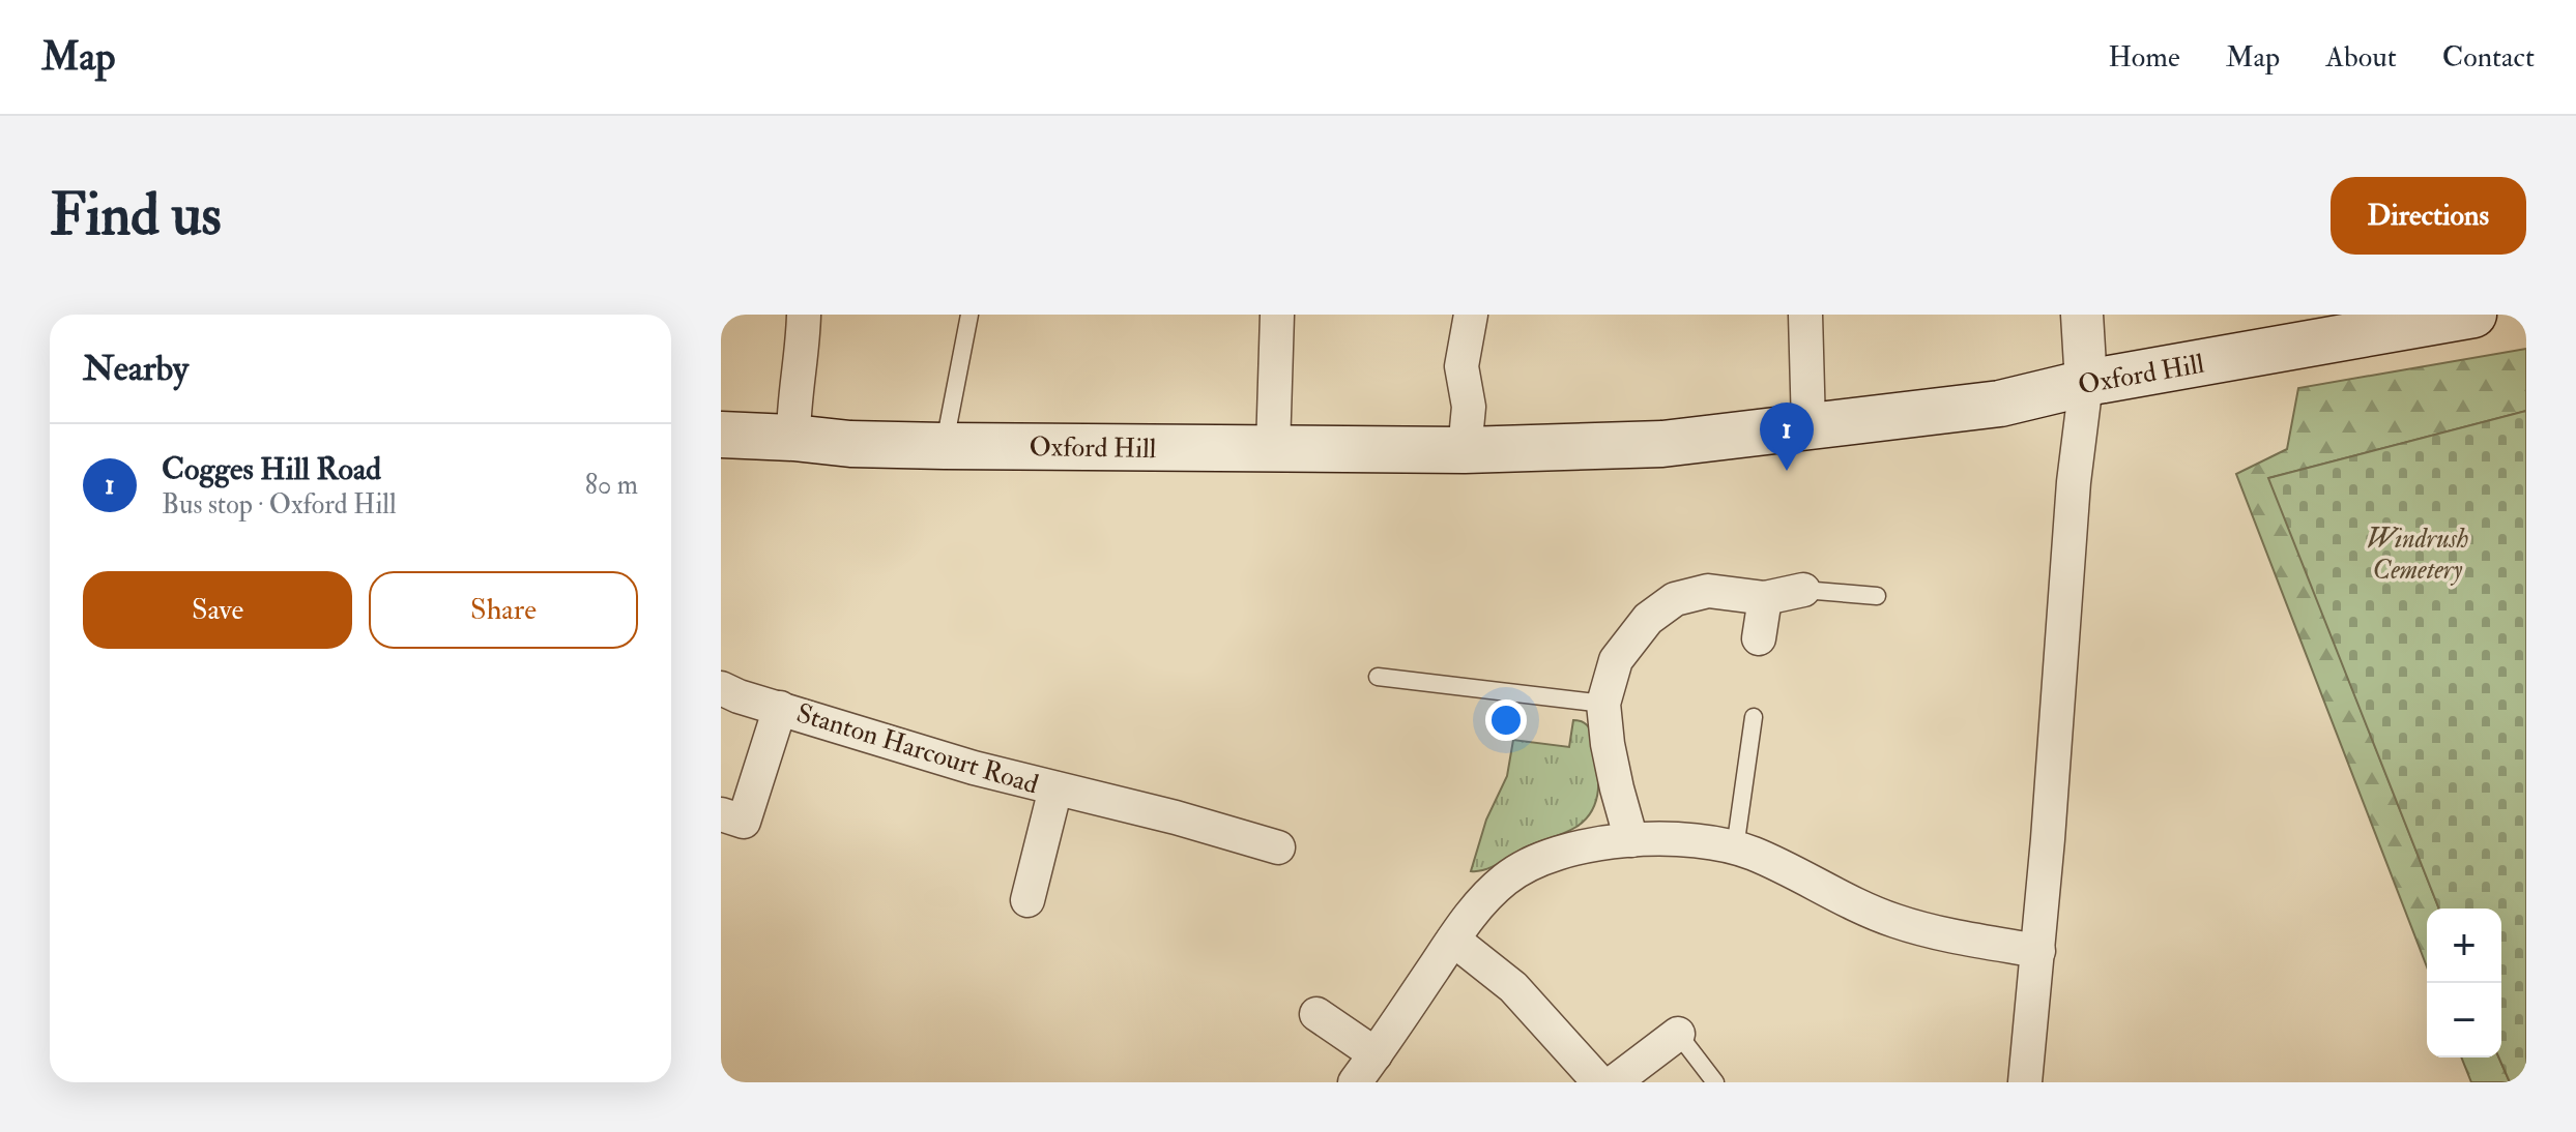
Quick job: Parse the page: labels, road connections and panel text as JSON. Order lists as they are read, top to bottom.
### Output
{
  "streets": {
    "main road": ["Oxford Hill"],
    "street": ["Stanton Harcourt Road"]
  },
  "parks": ["Windrush Cemetery"],
  "page": {
    "header": "Map",
    "nav": [
      "Home",
      "Map",
      "About",
      "Contact"
    ],
    "buttons": [
      "Directions",
      ["Save", "Share"]
    ],
    "title": "Find us",
    "heading": "Nearby",
    "pins": "1",
    "list": [
      {
        "mark": "1",
        "name": "Cogges Hill Road",
        "note": "Bus stop · Oxford Hill",
        "value": "80 m"
      }
    ],
    "map_buttons": ["+", "−"]
  }
}
